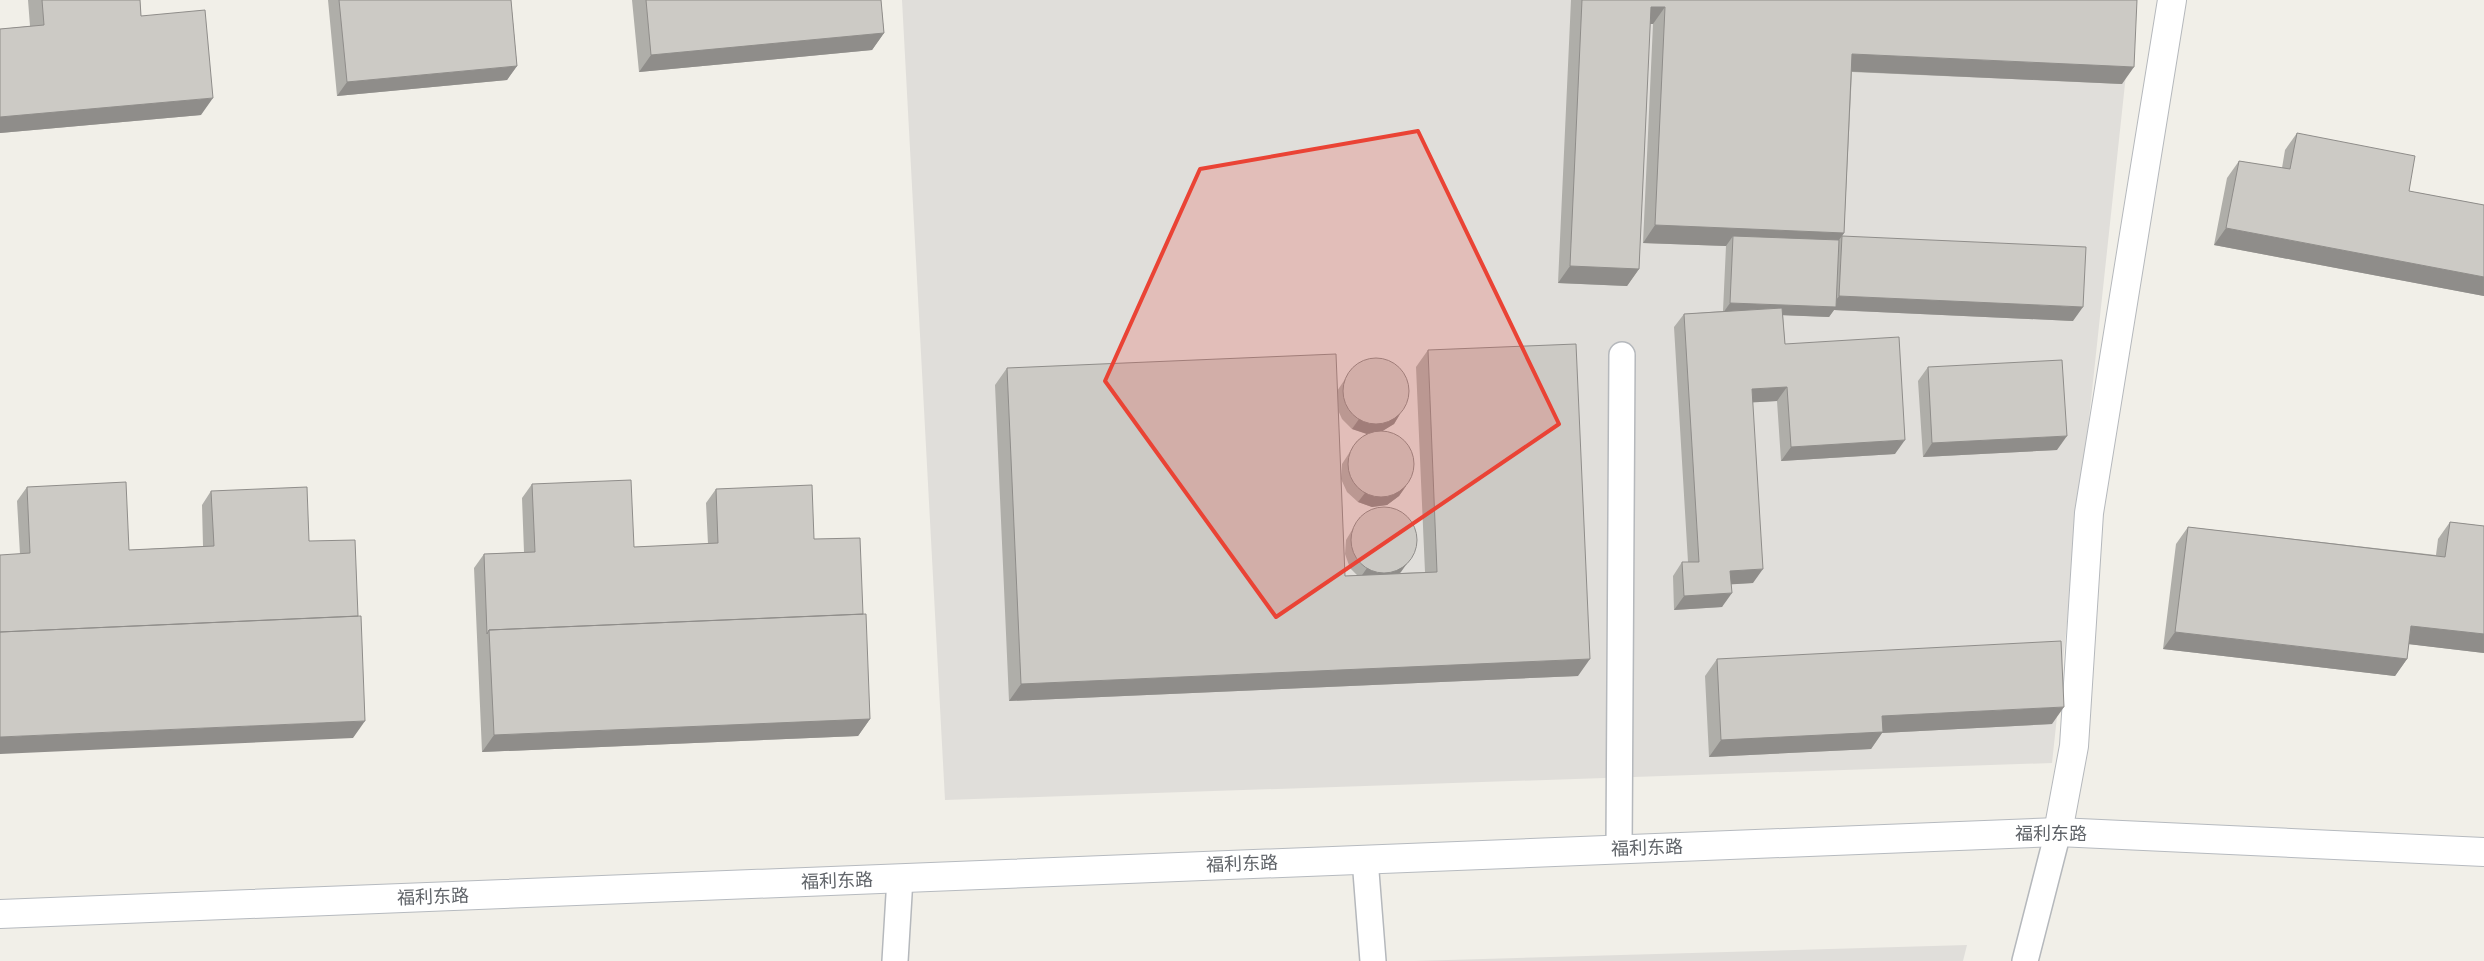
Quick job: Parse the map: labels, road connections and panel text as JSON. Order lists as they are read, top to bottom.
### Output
{
  "streets": {
    "main road": ["福利东路"]
  }
}
